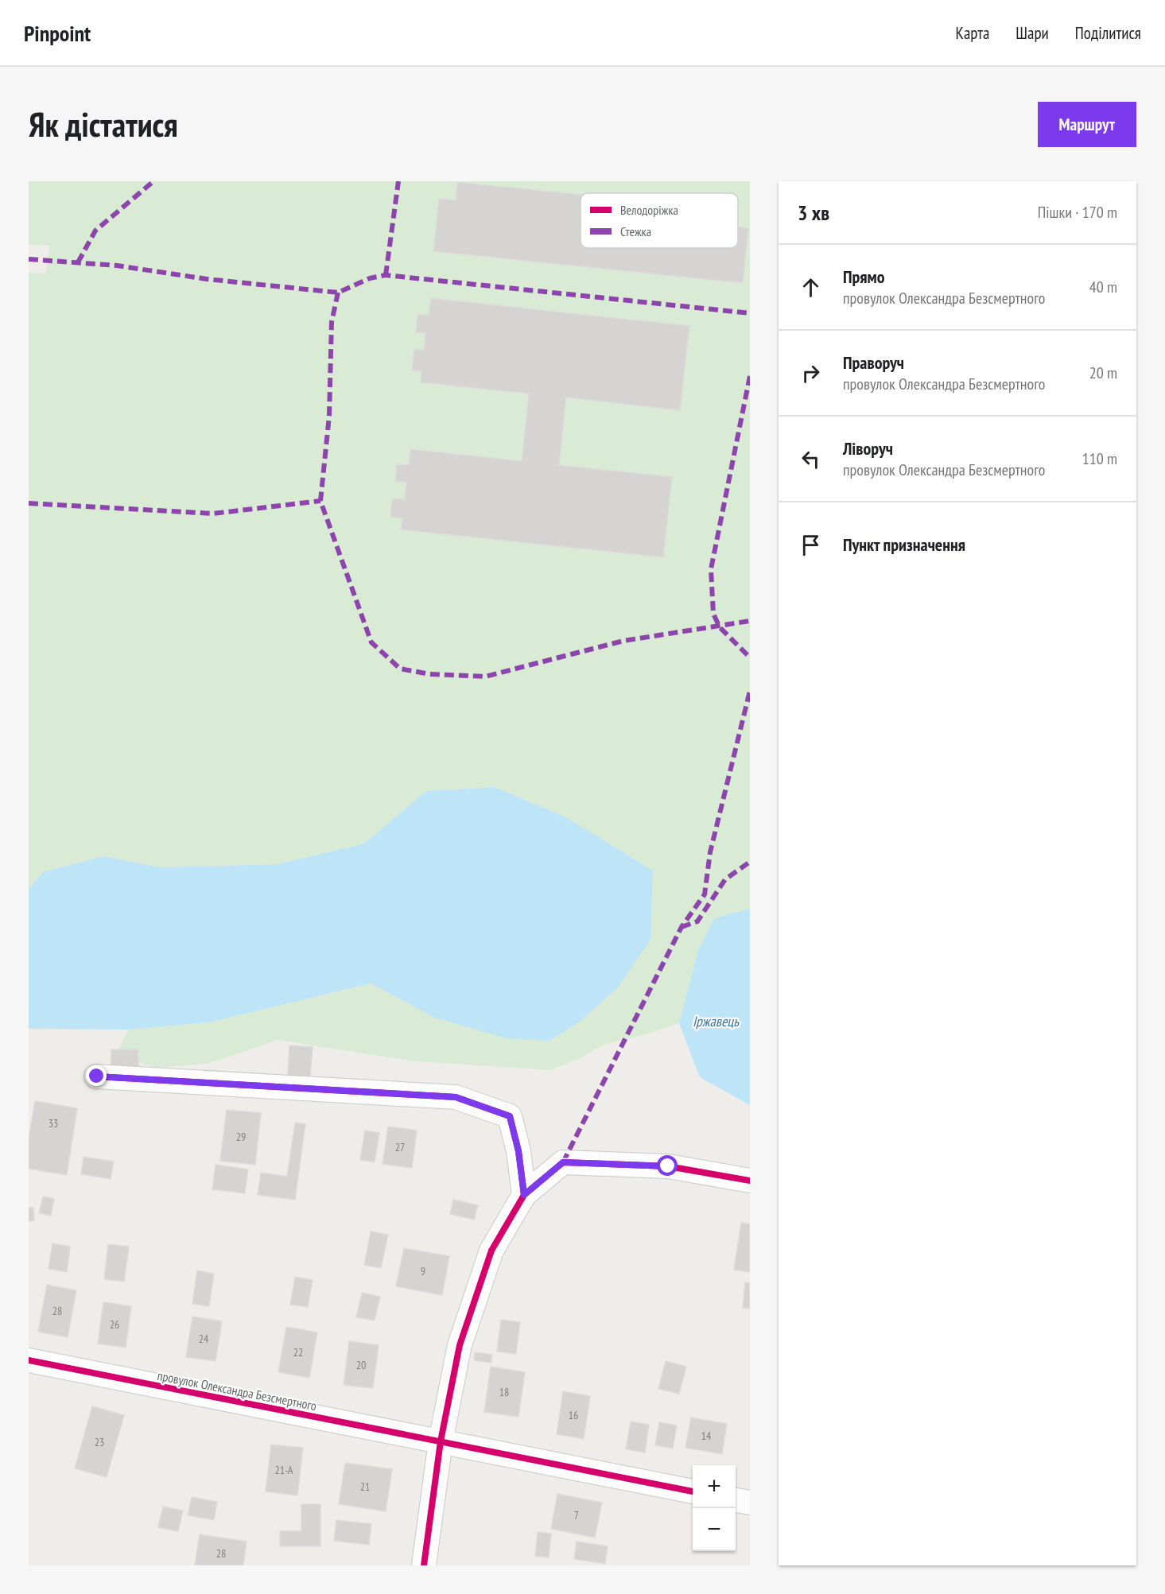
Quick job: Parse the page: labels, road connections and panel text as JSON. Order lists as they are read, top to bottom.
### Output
{
  "streets": {
    "street": ["провулок Олександра Безсмертного"]
  },
  "water": ["Іржавець"],
  "house_numbers": [
    "33",
    "29",
    "27",
    "9",
    "28",
    "26",
    "24",
    "22",
    "20",
    "18",
    "16",
    "14",
    "23",
    "21-А",
    "21",
    "7",
    "28"
  ],
  "legend": ["Велодоріжка", "Стежка"],
  "page": {
    "header": "Pinpoint",
    "nav": ["Карта", "Шари", "Поділитися"],
    "buttons": "Маршрут",
    "title": "Як дістатися",
    "heading": ["3 хв", "Пішки · 170 m"],
    "list": [
      ["Прямо", "провулок Олександра Безсмертного", "40 m"],
      ["Праворуч", "провулок Олександра Безсмертного", "20 m"],
      ["Ліворуч", "провулок Олександра Безсмертного", "110 m"],
      "Пункт призначення"
    ],
    "map_buttons": ["+", "−"]
  }
}
